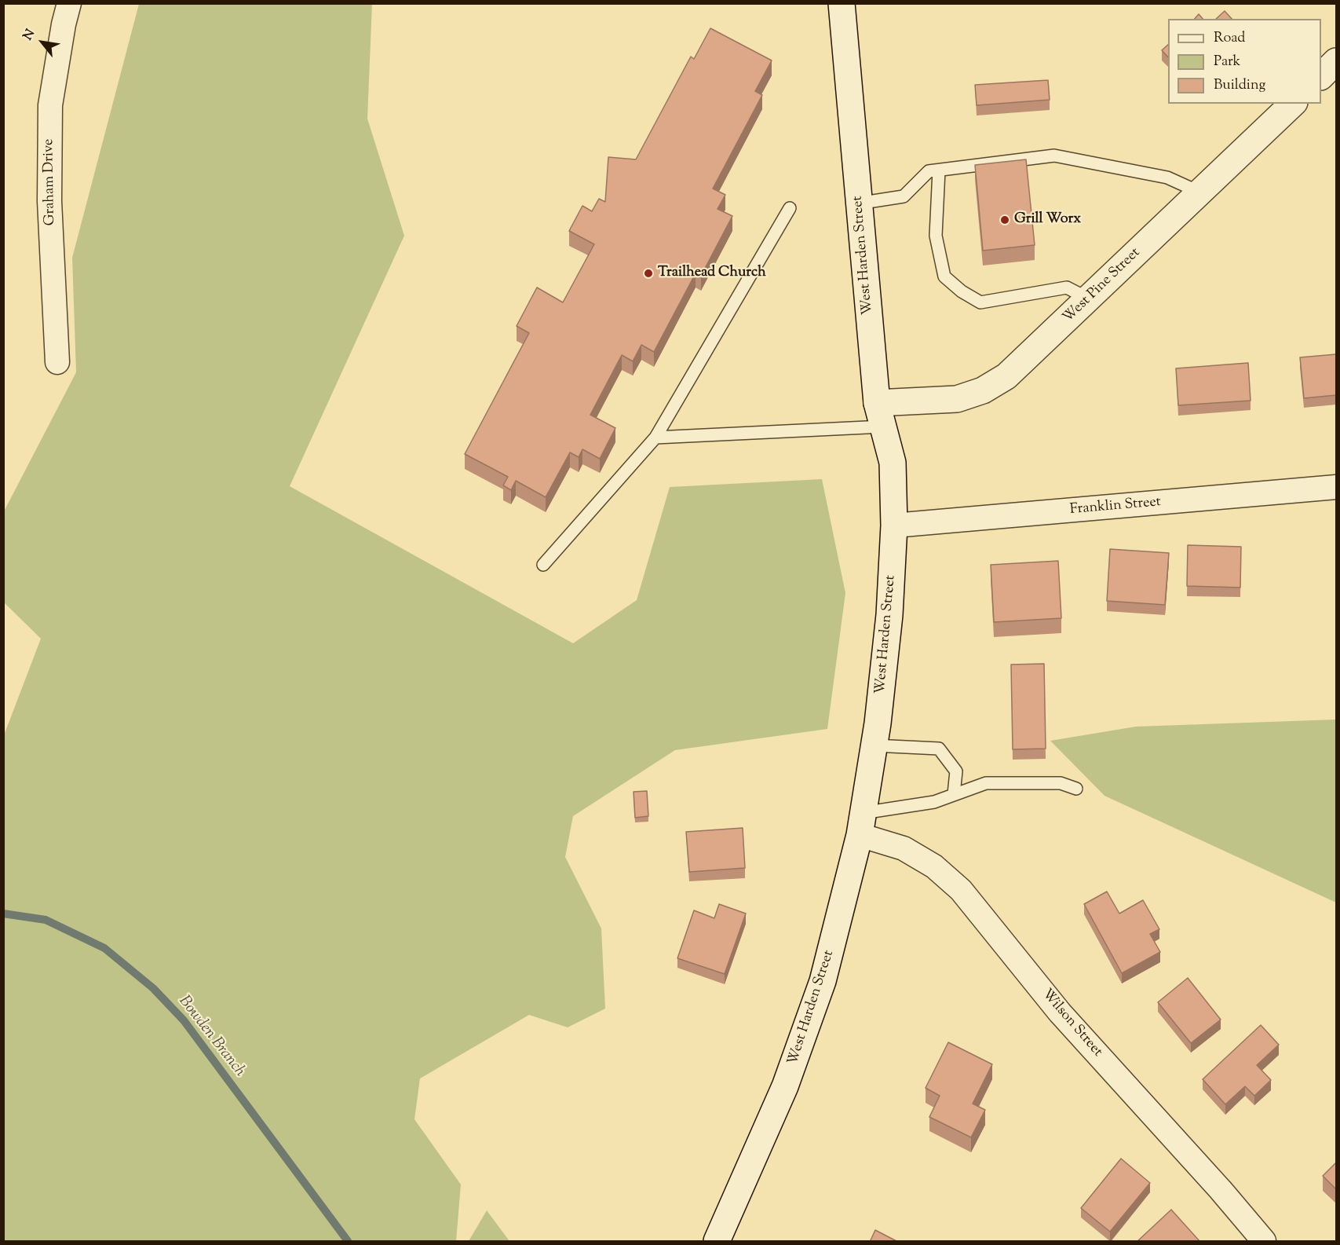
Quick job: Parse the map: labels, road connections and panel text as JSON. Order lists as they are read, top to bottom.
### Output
{
  "streets": {
    "main road": ["West Harden Street", "West Pine Street"],
    "street": ["Graham Drive", "Franklin Street", "Wilson Street"]
  },
  "crossings": [
    ["West Harden Street", "West Pine Street"],
    ["West Harden Street", "Franklin Street"],
    ["West Harden Street", "Wilson Street"]
  ],
  "water": ["Bowden Branch"],
  "places": ["Grill Worx", "Trailhead Church"],
  "legend": ["Road", "Park", "Building"],
  "north": "top left"
}
